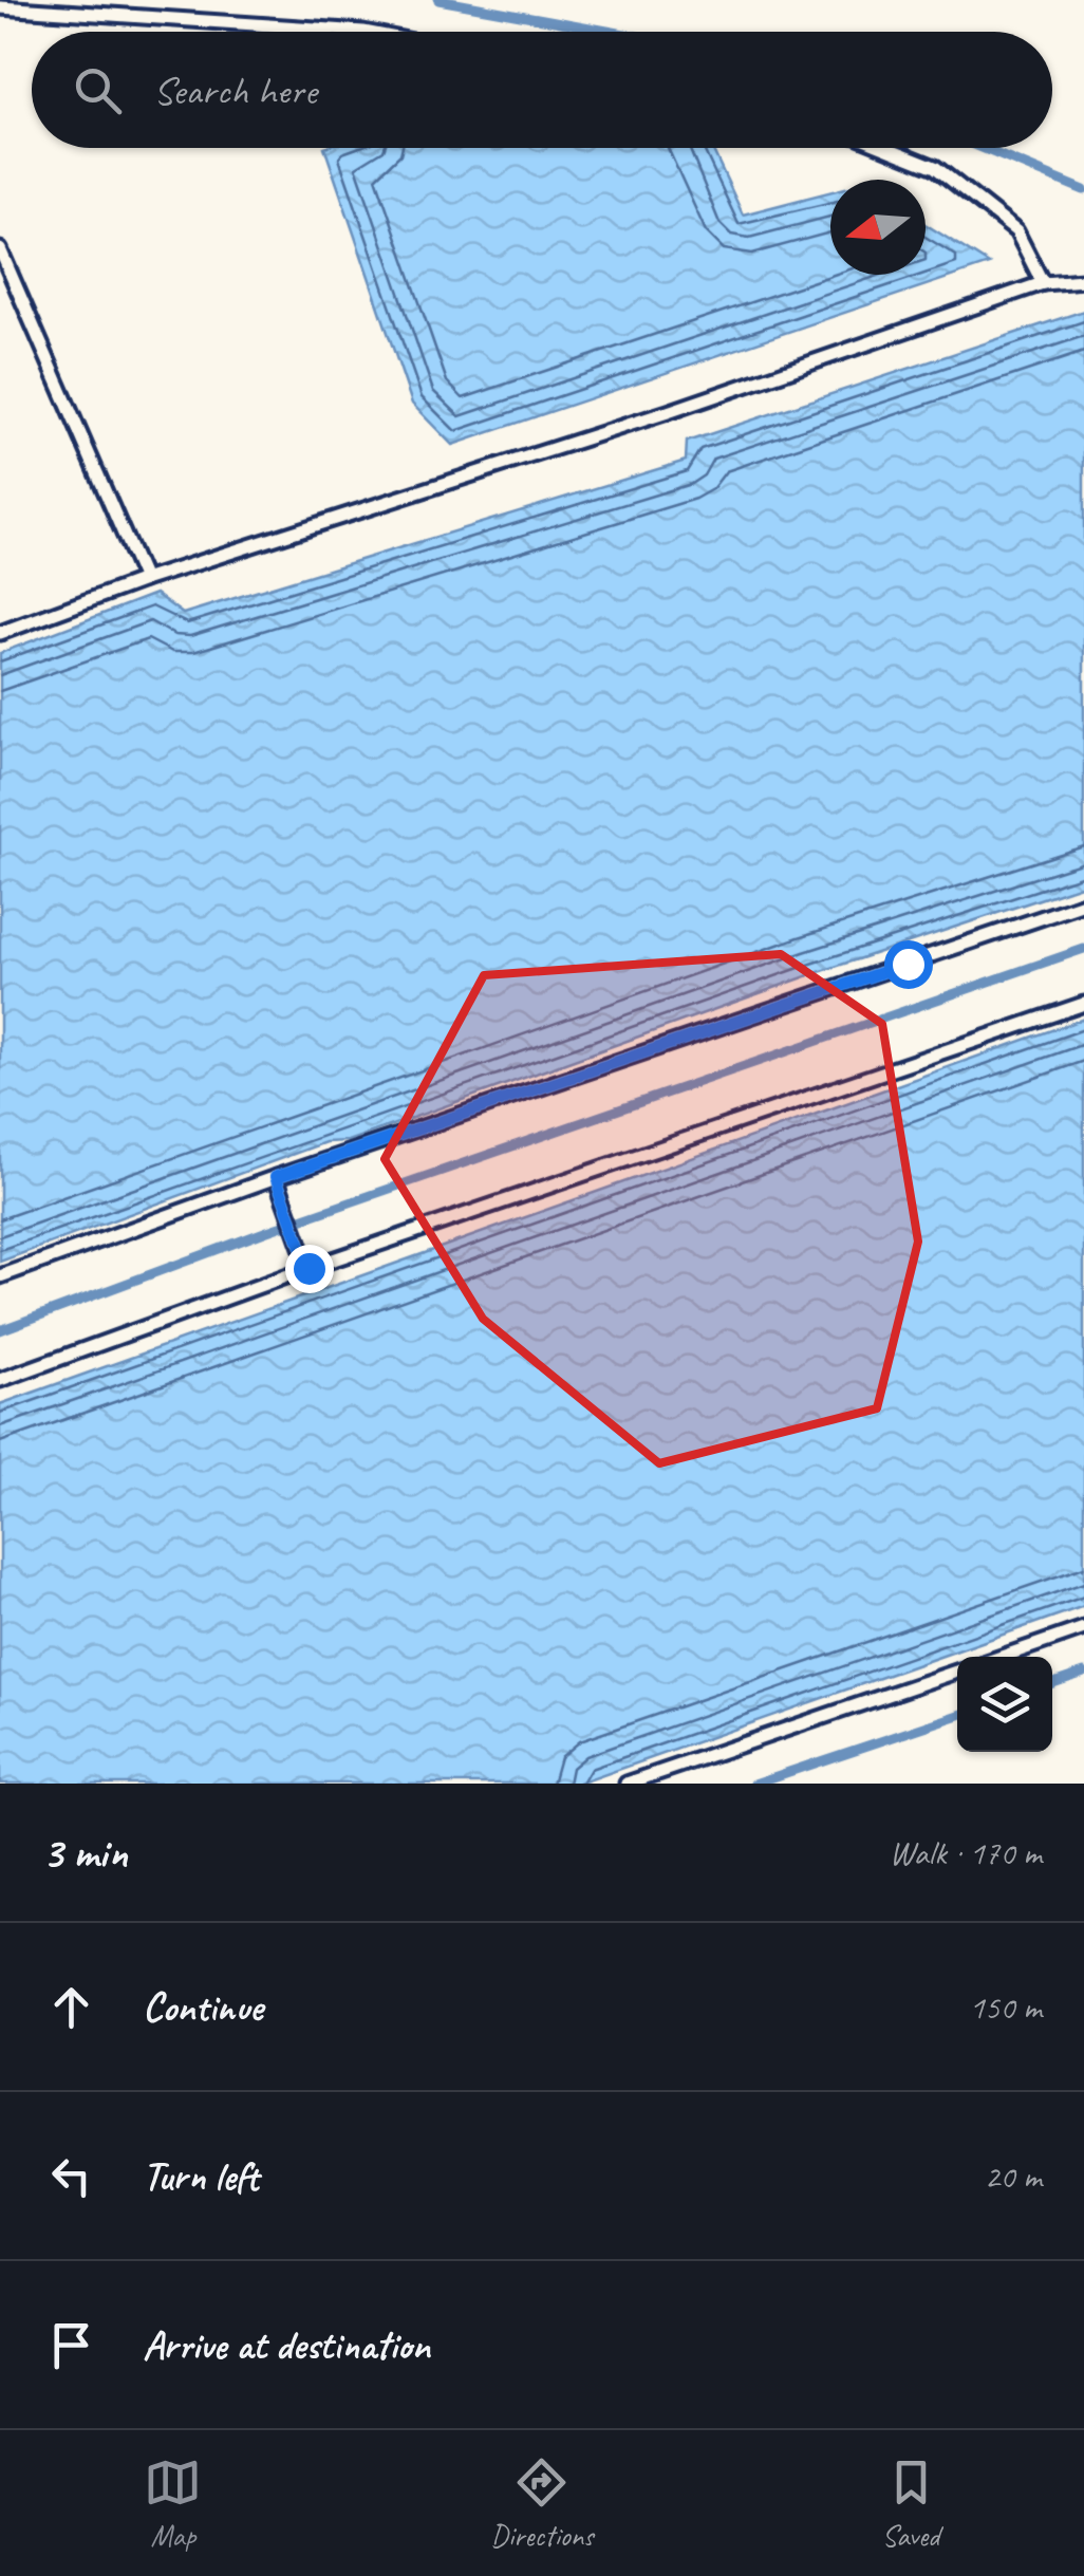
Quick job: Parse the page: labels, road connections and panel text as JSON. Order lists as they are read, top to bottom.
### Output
{
  "north": "left",
  "page": {
    "search": "Search here",
    "heading": ["3 min", "Walk · 170 m"],
    "list": [
      ["Continue", "150 m"],
      ["Turn left", "20 m"],
      "Arrive at destination"
    ],
    "nav": ["Map", "Directions", "Saved"]
  }
}
